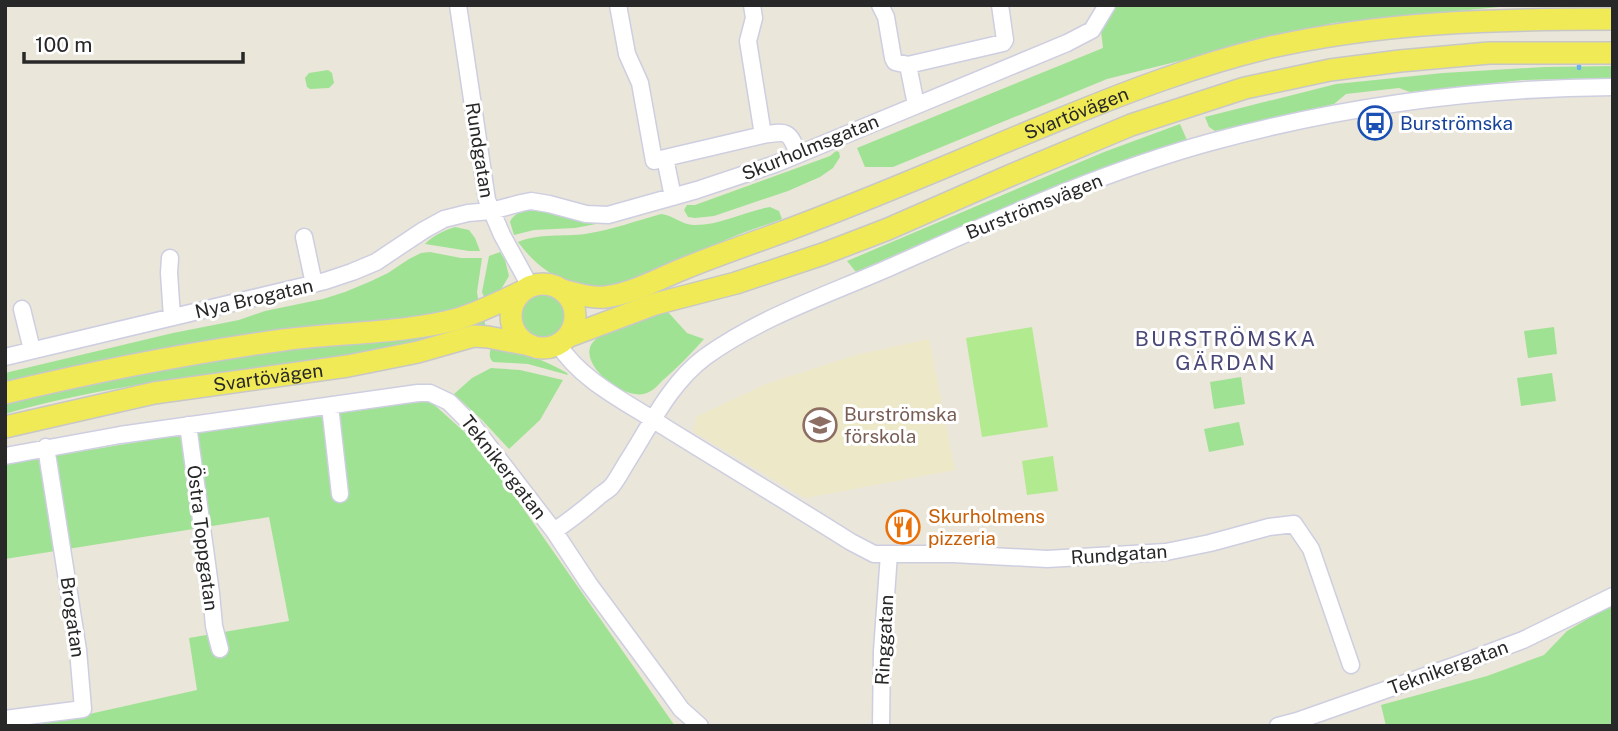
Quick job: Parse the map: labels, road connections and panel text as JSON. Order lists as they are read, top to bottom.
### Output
{
  "streets": {
    "main road": ["Svartövägen"],
    "street": [
      "Skurholmsgatan",
      "Rundgatan",
      "Burströmsvägen",
      "Nya Brogatan",
      "Teknikergatan",
      "Östra Toppgatan",
      "Brogatan",
      "Ringgatan"
    ]
  },
  "crossings": [
    ["Svartövägen", "Rundgatan"],
    ["Skurholmsgatan", "Rundgatan"],
    ["Skurholmsgatan", "Nya Brogatan"],
    ["Rundgatan", "Burströmsvägen"],
    ["Rundgatan", "Nya Brogatan"],
    ["Rundgatan", "Ringgatan"],
    ["Burströmsvägen", "Teknikergatan"],
    ["Teknikergatan", "Östra Toppgatan"],
    ["Teknikergatan", "Brogatan"]
  ],
  "districts": ["BURSTRÖMSKA GÄRDAN"],
  "places": {
    "bus stop": ["Burströmska"],
    "school or university": ["Burströmska förskola"],
    "restaurant": ["Skurholmens pizzeria"]
  },
  "scale_bar": "100 m"
}
